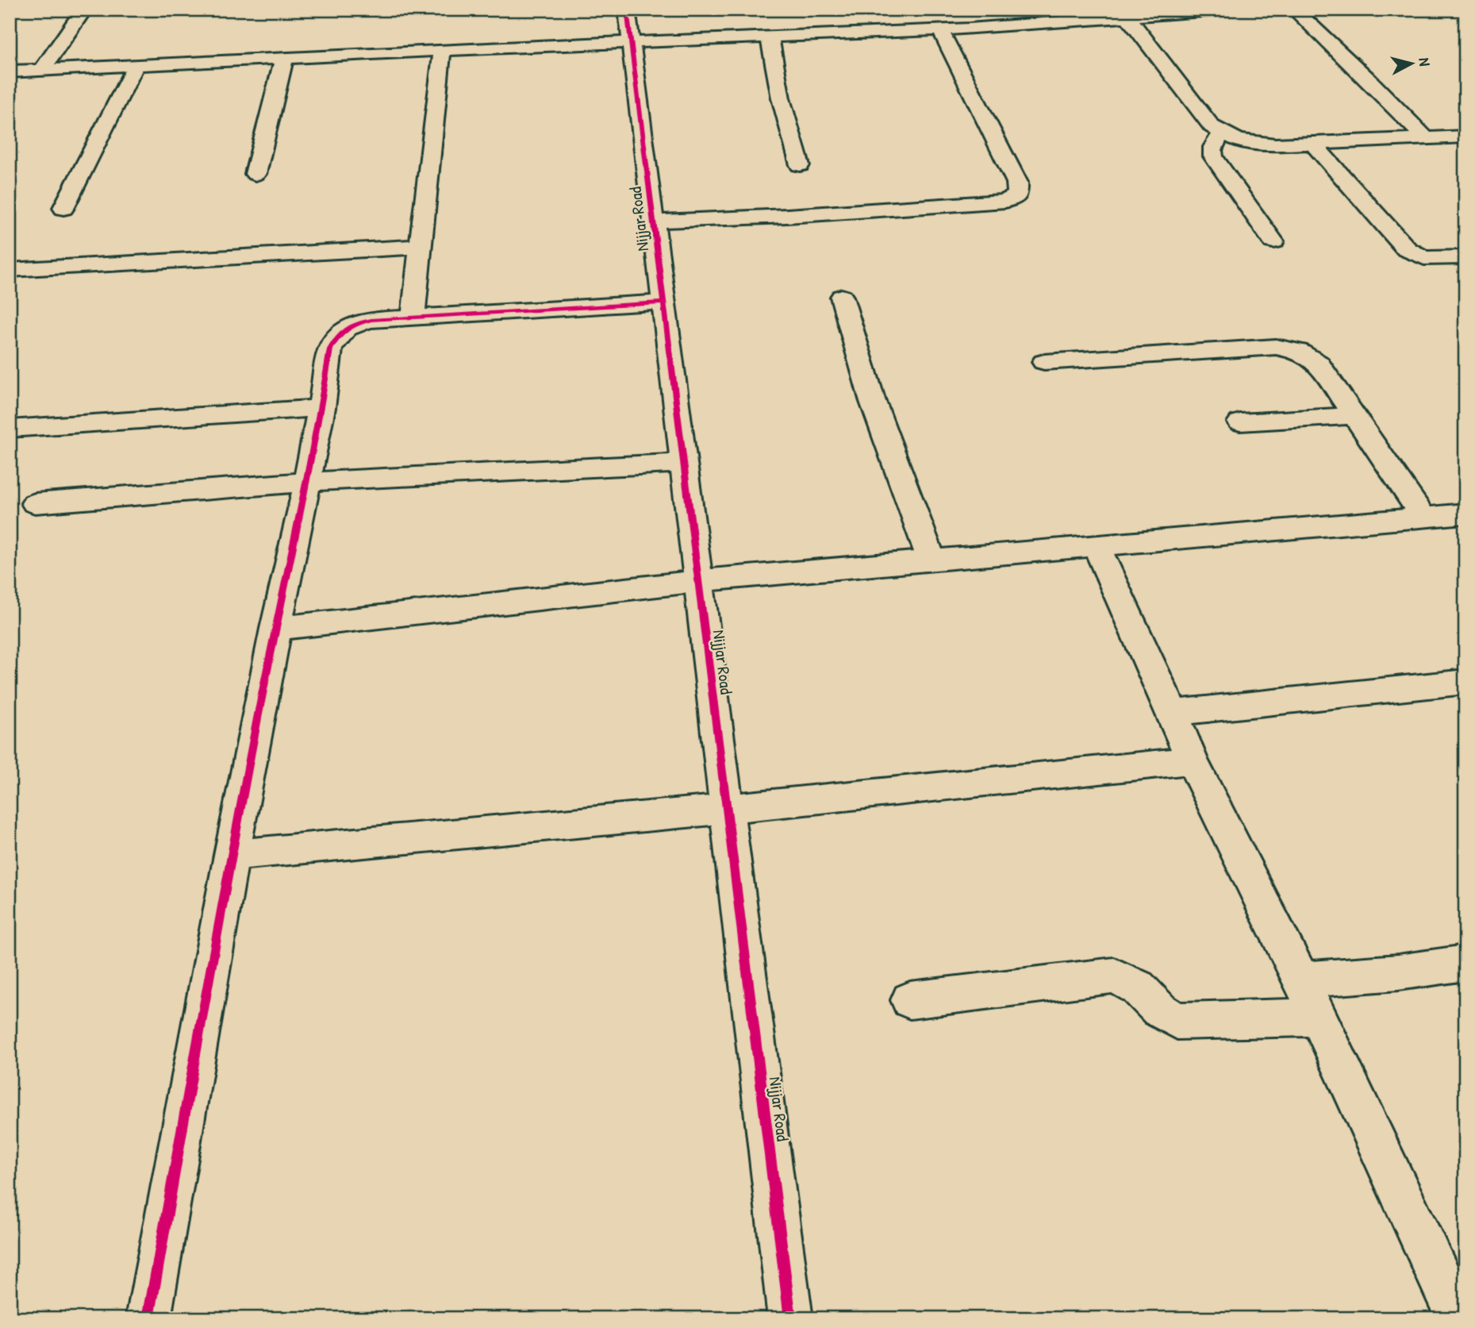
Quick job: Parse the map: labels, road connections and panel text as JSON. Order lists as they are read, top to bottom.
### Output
{
  "streets": {
    "street": ["Nijjar Road"]
  },
  "north": "right"
}
